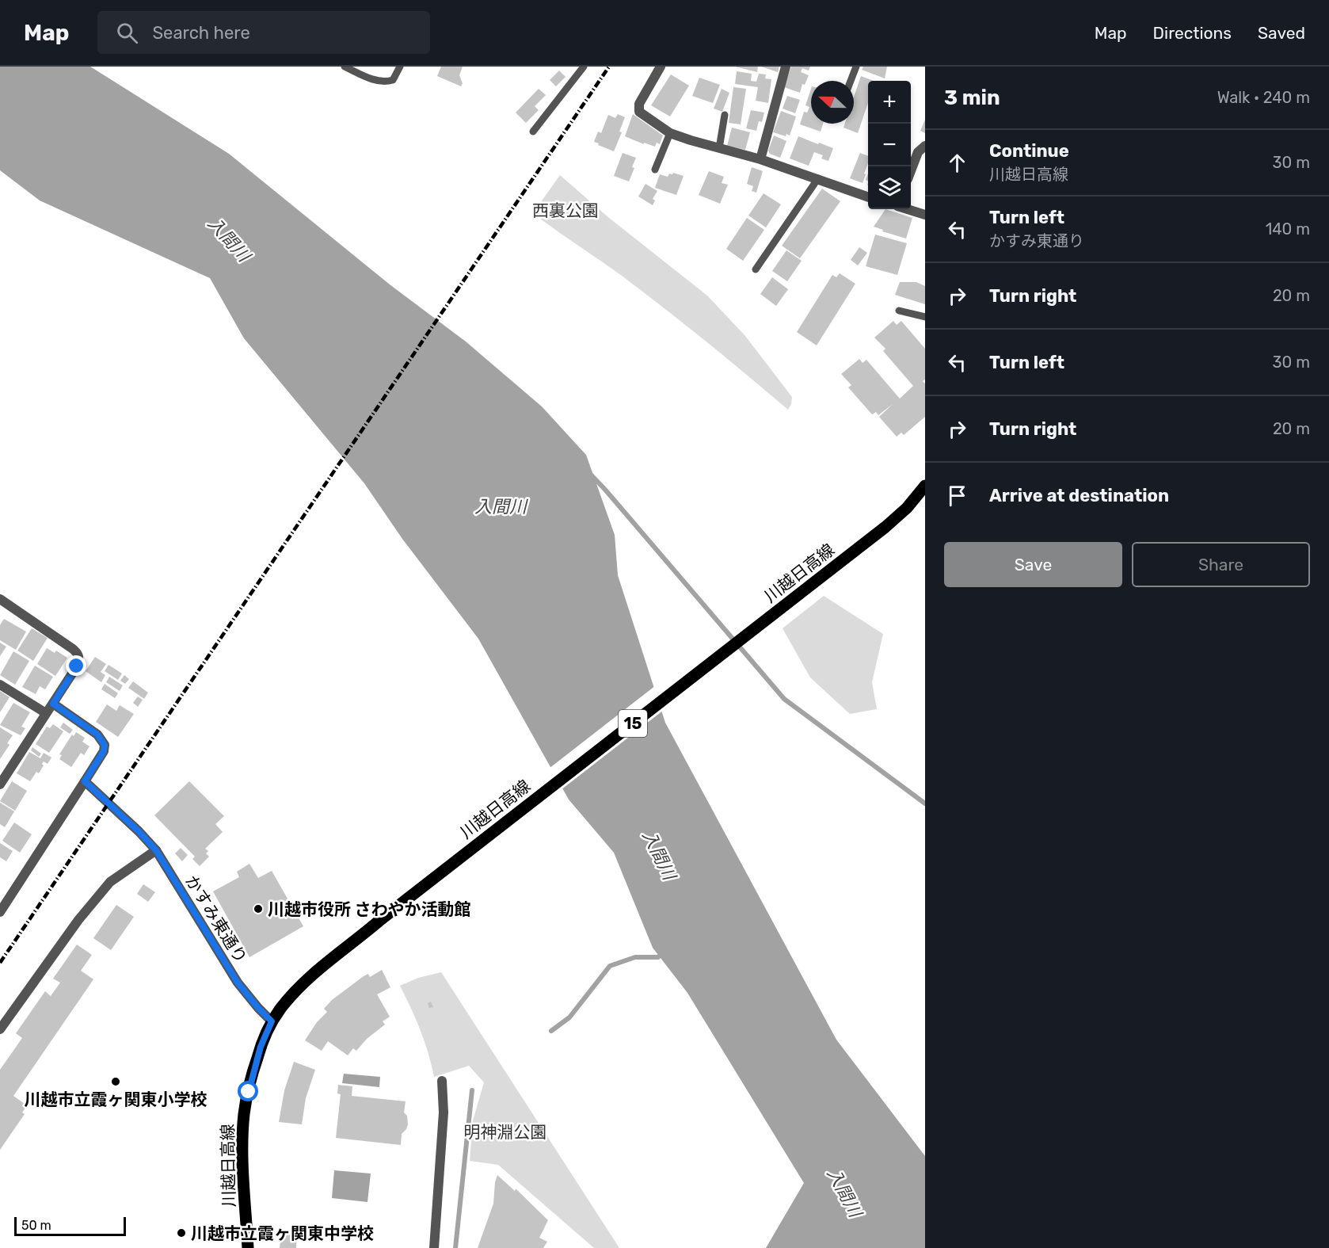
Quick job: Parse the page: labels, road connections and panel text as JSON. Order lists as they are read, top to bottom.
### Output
{
  "streets": {
    "main road": ["川越日高線", "15"],
    "street": ["かすみ東通り"]
  },
  "crossings": [
    ["川越日高線", "かすみ東通り"]
  ],
  "water": ["入間川"],
  "parks": ["西裏公園", "明神淵公園"],
  "places": ["川越市役所 さわやか活動館", "川越市立霞ヶ関東小学校", "川越市立霞ヶ関東中学校"],
  "scale_bar": "50 m",
  "north": "left",
  "page": {
    "header": "Map",
    "search": "Search here",
    "nav": ["Map", "Directions", "Saved"],
    "heading": ["3 min", "Walk · 240 m"],
    "map_buttons": ["+", "−"],
    "list": [
      ["Continue", "川越日高線", "30 m"],
      ["Turn left", "かすみ東通り", "140 m"],
      ["Turn right", "20 m"],
      ["Turn left", "30 m"],
      ["Turn right", "20 m"],
      "Arrive at destination"
    ],
    "buttons": ["Save", "Share"],
    "scale": "50 m"
  }
}
